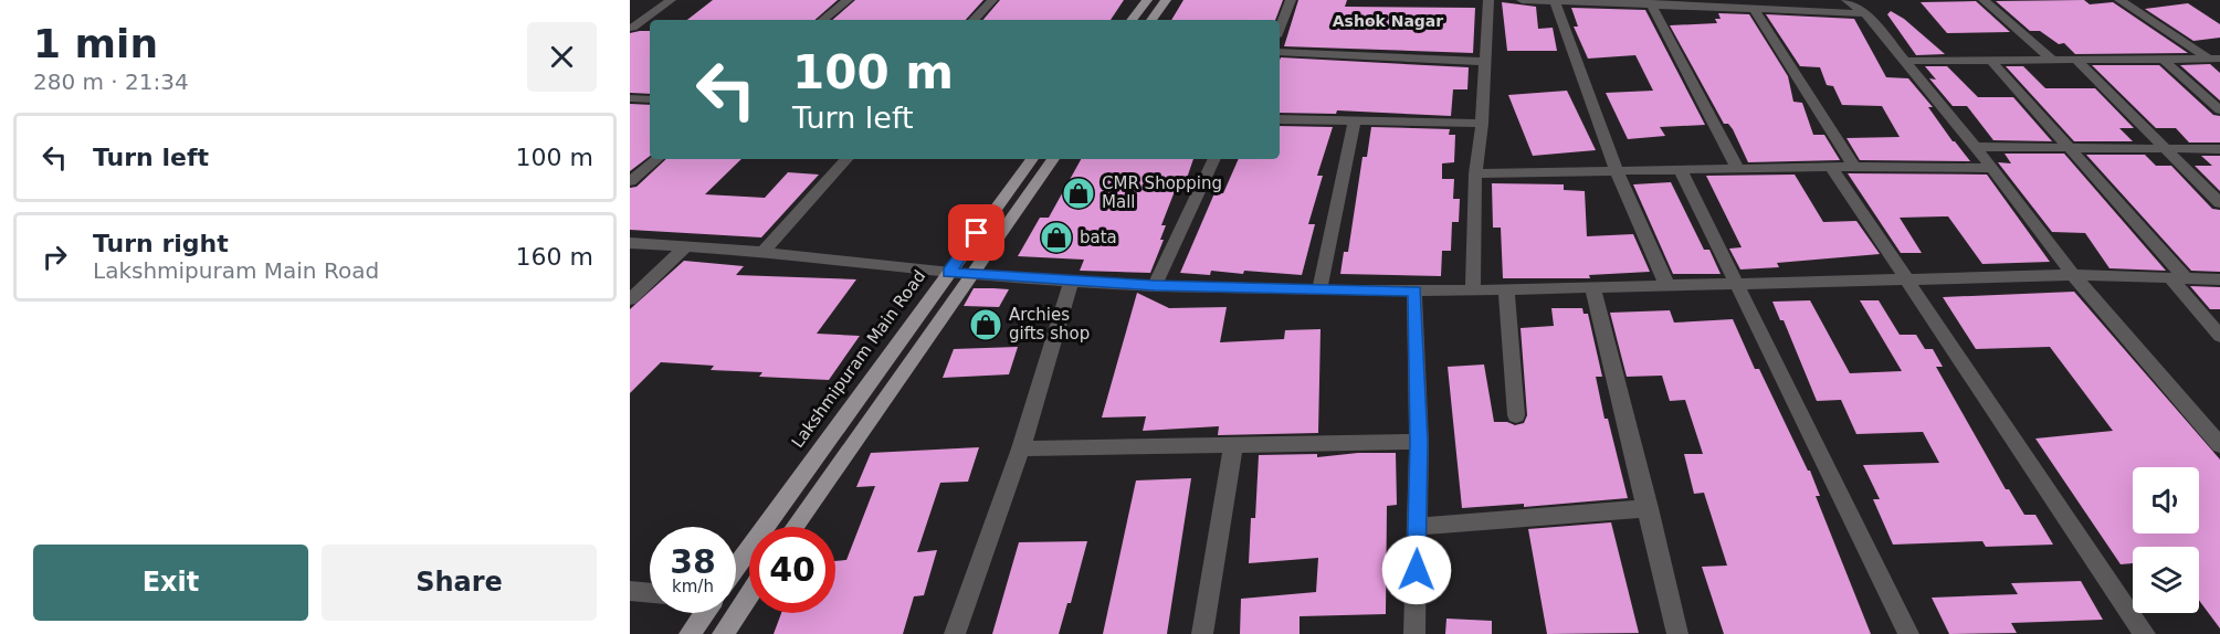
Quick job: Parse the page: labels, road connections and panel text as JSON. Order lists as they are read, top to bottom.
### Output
{
  "streets": {
    "main road": ["Lakshmipuram Main Road"]
  },
  "districts": ["Ashok Nagar"],
  "places": {
    "shop": ["CMR Shopping Mall", "bata", "Archies gifts shop"]
  },
  "page": {
    "heading": ["1 min", "280 m · 21:34"],
    "turn": ["100 m", "Turn left"],
    "list": [
      {
        "name": "Turn left",
        "value": "100 m"
      },
      {
        "name": "Turn right",
        "note": "Lakshmipuram Main Road",
        "value": "160 m"
      }
    ],
    "speed": "38 km/h",
    "limit": "40",
    "buttons": ["Exit", "Share"]
  }
}
